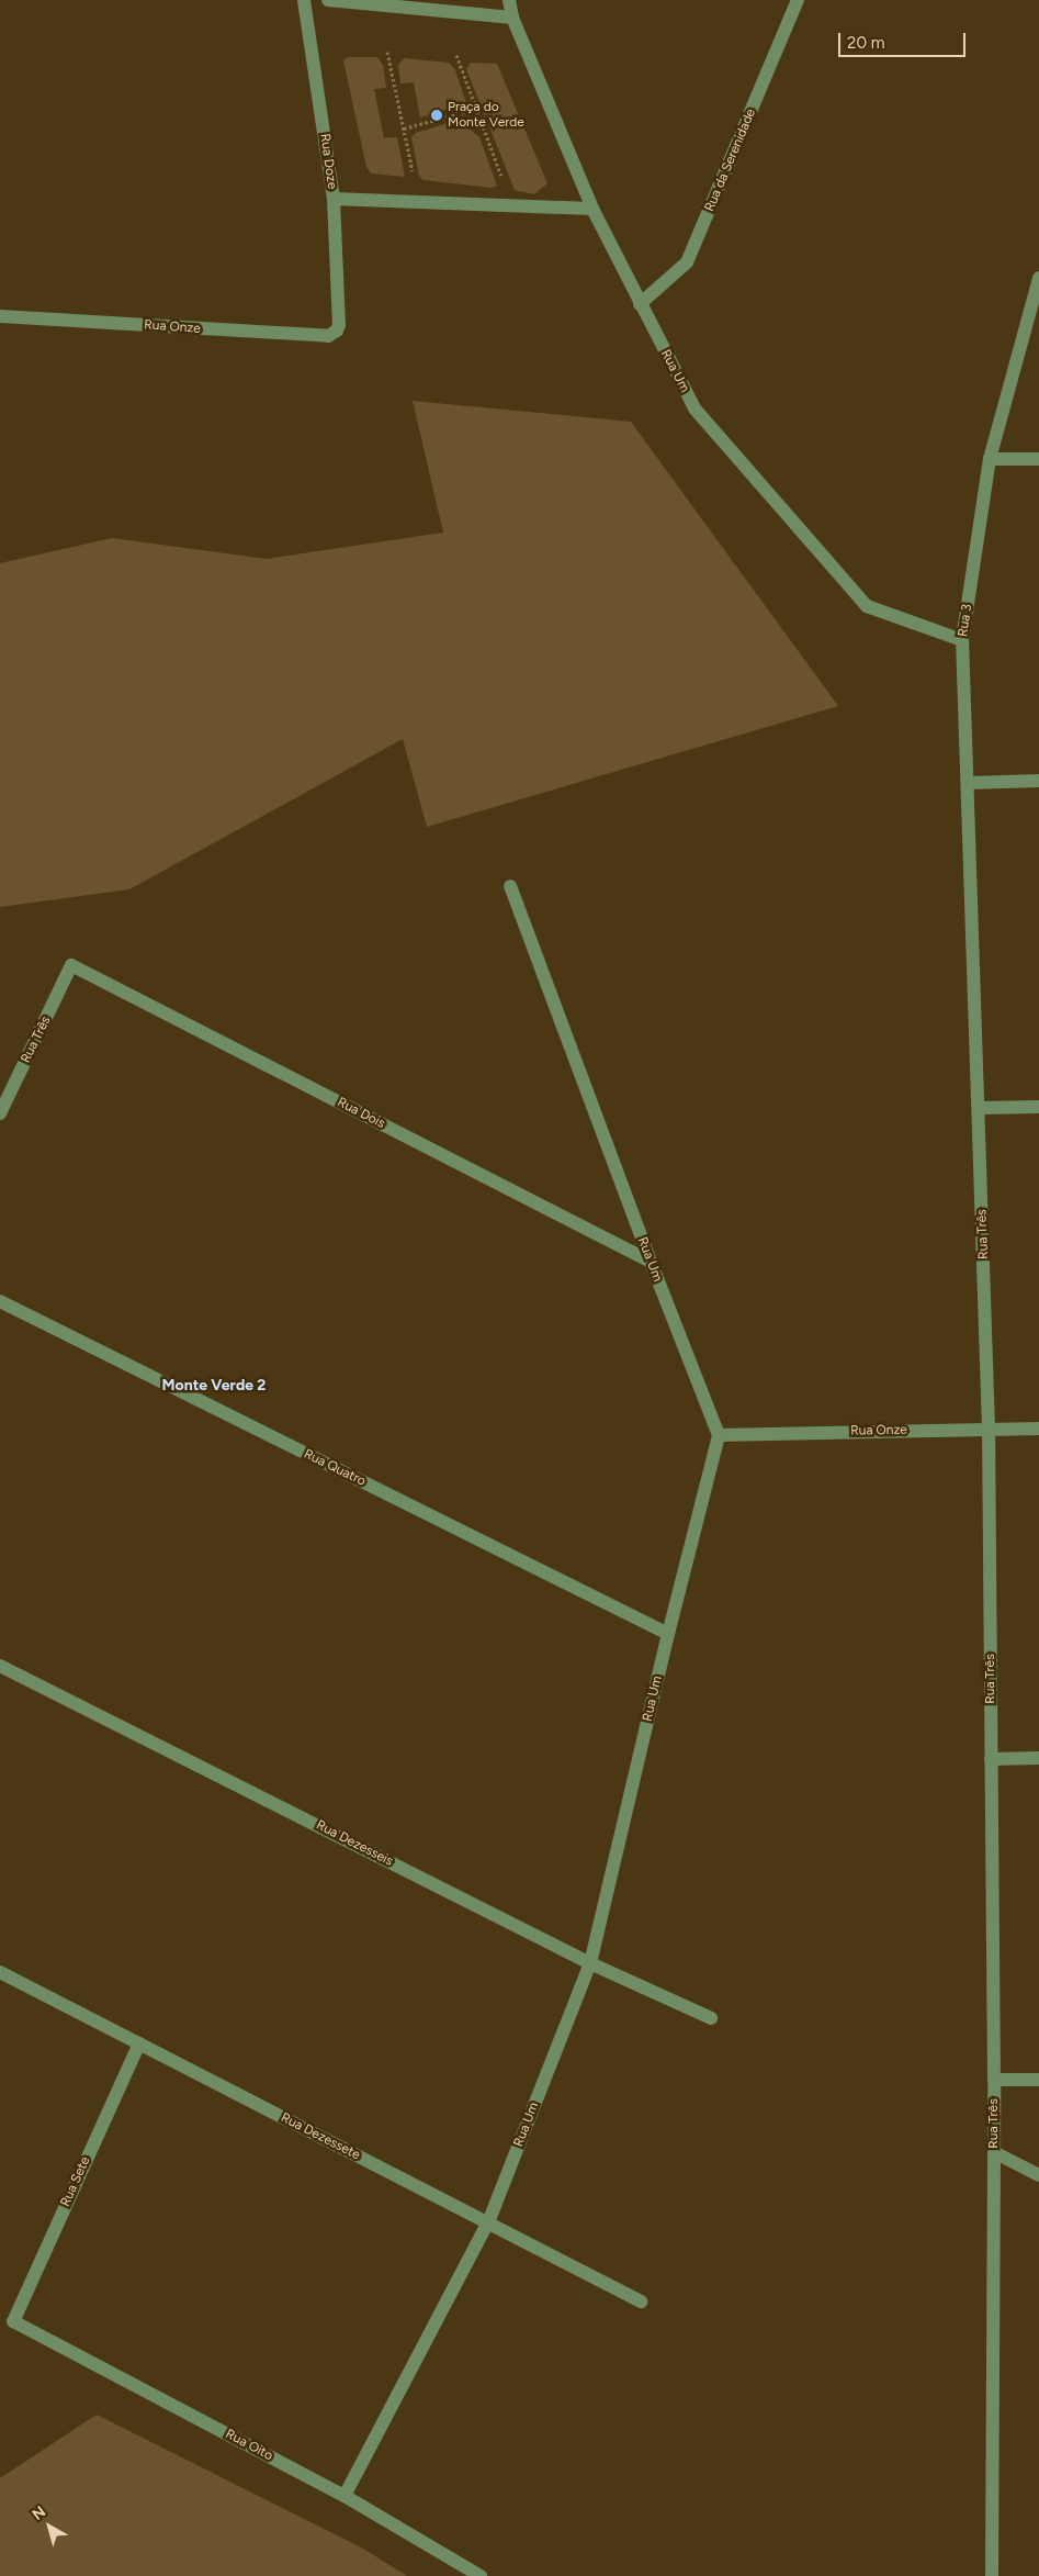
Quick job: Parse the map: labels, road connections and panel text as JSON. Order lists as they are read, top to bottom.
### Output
{
  "streets": {
    "street": [
      "Rua da Serenidade",
      "Rua Doze",
      "Rua Onze",
      "Rua Um",
      "Rua 3",
      "Rua Três",
      "Rua Dois",
      "Rua Quatro",
      "Rua Dezesseis",
      "Rua Dezessete",
      "Rua Sete",
      "Rua Oito"
    ]
  },
  "crossings": [
    ["Rua da Serenidade", "Rua Um"],
    ["Rua Doze", "Rua Onze"],
    ["Rua Onze", "Rua Um"],
    ["Rua Onze", "Rua Três"],
    ["Rua Um", "Rua 3"],
    ["Rua Um", "Rua Dois"],
    ["Rua Um", "Rua Quatro"],
    ["Rua Um", "Rua Dezesseis"],
    ["Rua Um", "Rua Dezessete"],
    ["Rua Um", "Rua Oito"],
    ["Rua 3", "Rua Três"],
    ["Rua Três", "Rua Dois"],
    ["Rua Dezessete", "Rua Sete"],
    ["Rua Sete", "Rua Oito"]
  ],
  "districts": ["Monte Verde 2"],
  "places": ["Praça do Monte Verde"],
  "scale_bar": "20 m",
  "north": "top left"
}
